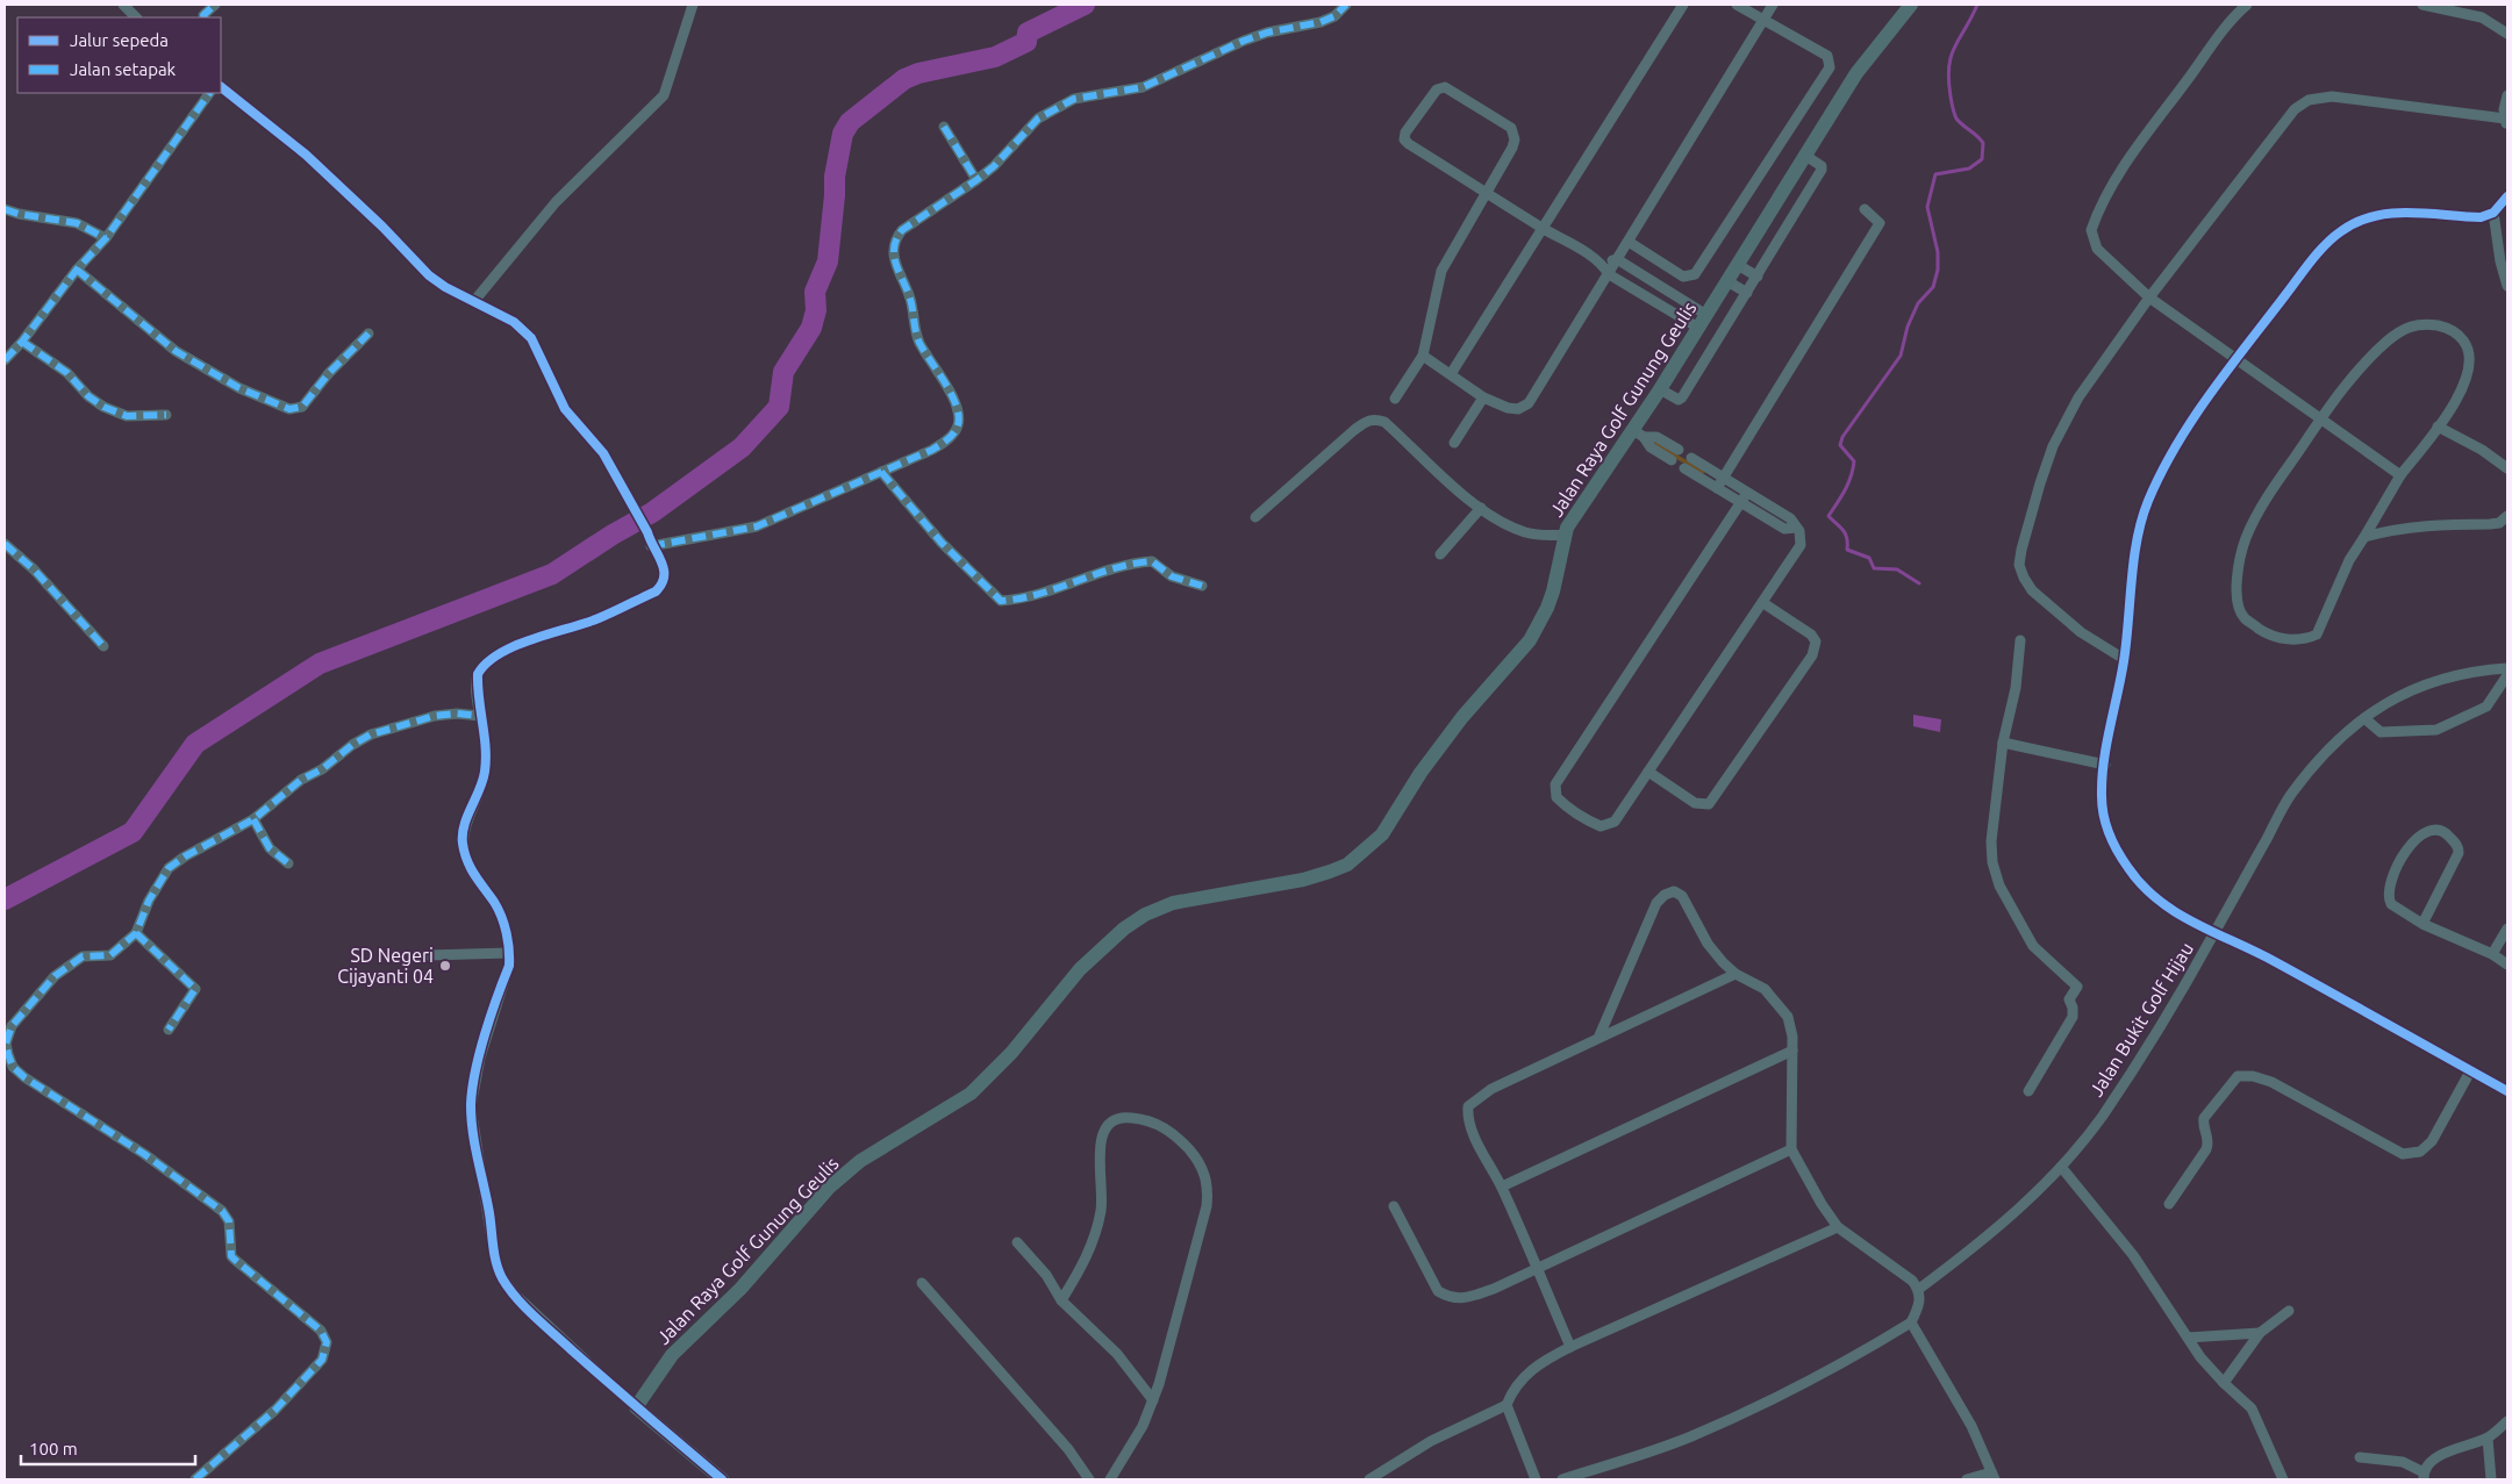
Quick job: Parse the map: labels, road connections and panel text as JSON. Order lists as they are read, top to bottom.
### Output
{
  "streets": {
    "main road": ["Jalan Raya Golf Gunung Geulis"],
    "street": ["Jalan Bukit Golf Hijau"]
  },
  "places": ["SD Negeri Cijayanti 04"],
  "legend": ["Jalur sepeda", "Jalan setapak"],
  "scale_bar": "100 m"
}
